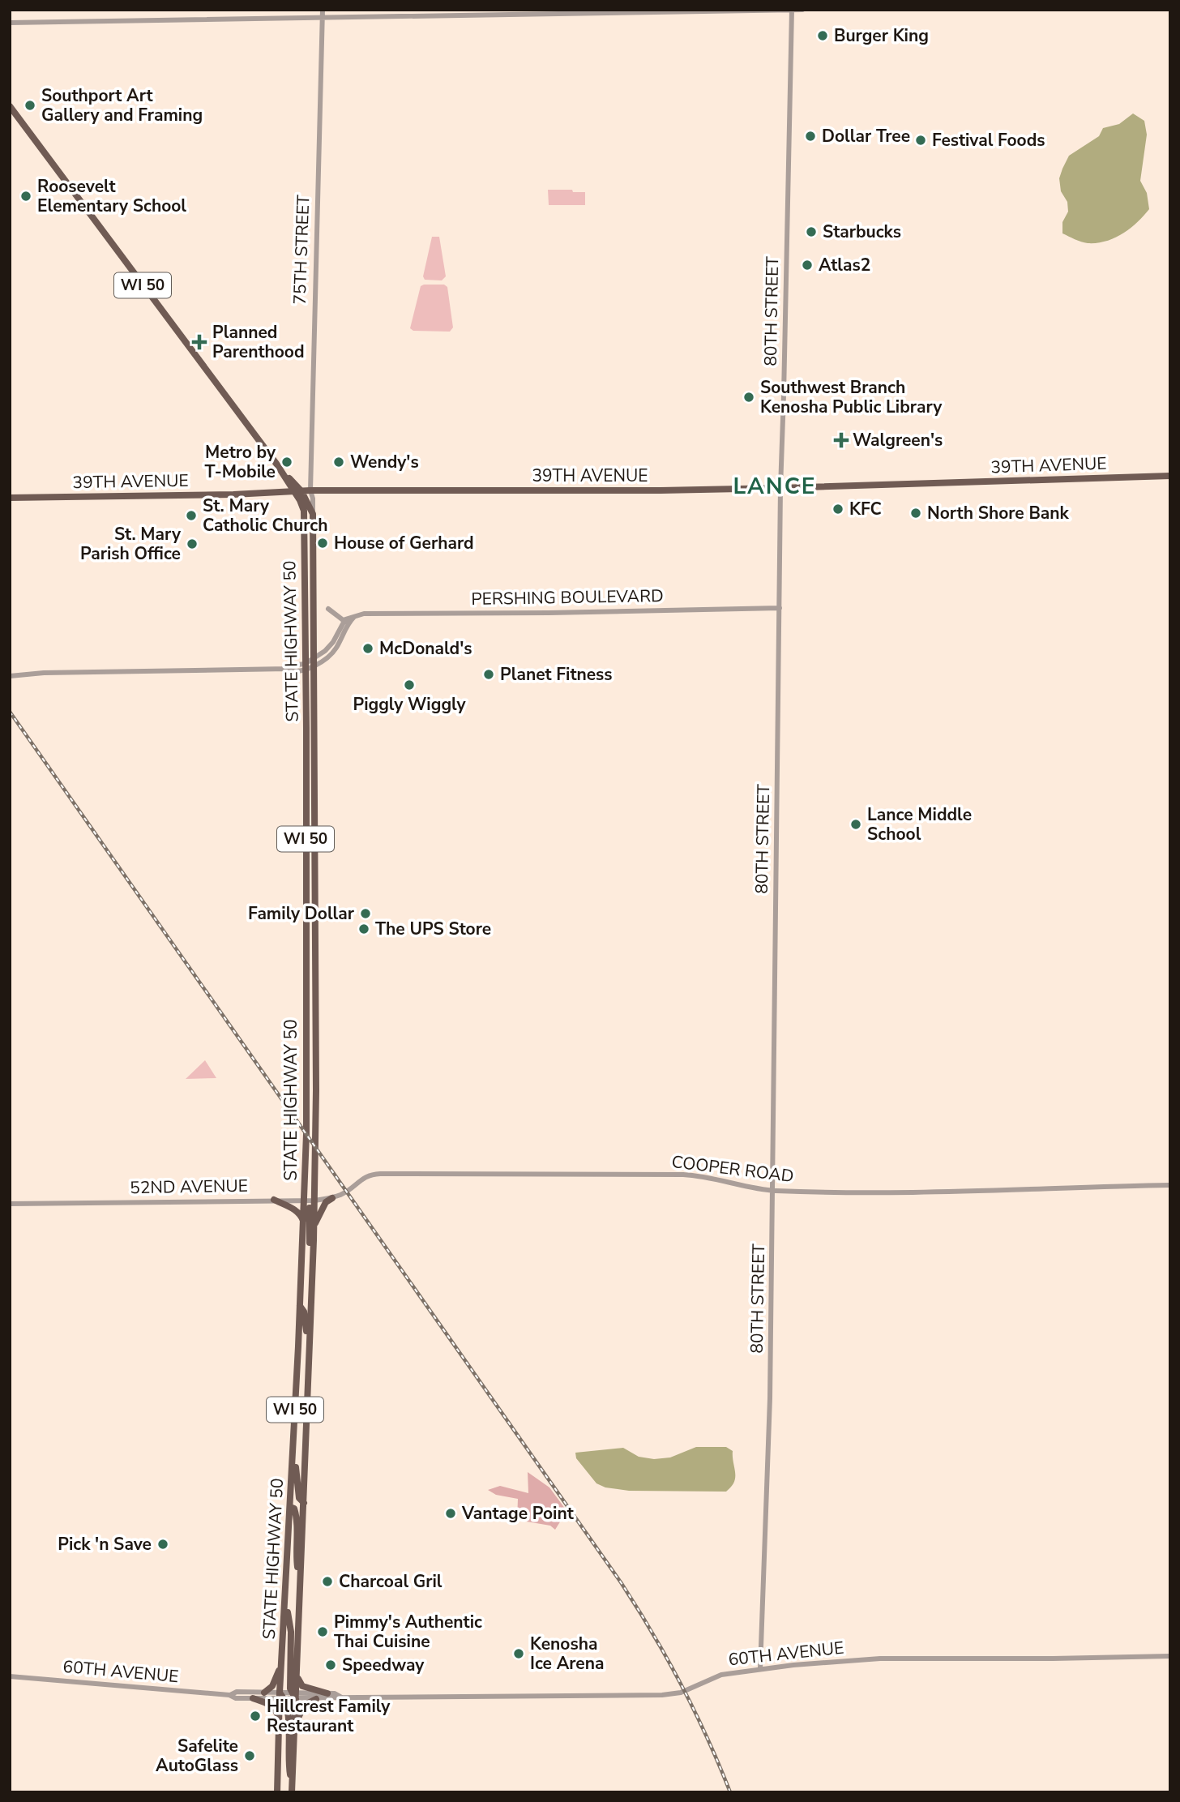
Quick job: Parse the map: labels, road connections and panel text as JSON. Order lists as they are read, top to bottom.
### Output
{
  "streets": {
    "main road": ["WI 50", "39TH AVENUE", "STATE HIGHWAY 50"],
    "street": [
      "75TH STREET",
      "80TH STREET",
      "PERSHING BOULEVARD",
      "COOPER ROAD",
      "52ND AVENUE",
      "60TH AVENUE"
    ]
  },
  "crossings": [
    ["75TH STREET", "39TH AVENUE"],
    ["75TH STREET", "STATE HIGHWAY 50"],
    ["80TH STREET", "39TH AVENUE"],
    ["80TH STREET", "PERSHING BOULEVARD"],
    ["80TH STREET", "COOPER ROAD"],
    ["80TH STREET", "60TH AVENUE"],
    ["39TH AVENUE", "STATE HIGHWAY 50"],
    ["PERSHING BOULEVARD", "STATE HIGHWAY 50"],
    ["STATE HIGHWAY 50", "52ND AVENUE"],
    ["STATE HIGHWAY 50", "60TH AVENUE"],
    ["COOPER ROAD", "52ND AVENUE"]
  ],
  "districts": ["LANCE"],
  "places": {
    "other": [
      "Burger King",
      "Southport Art Gallery and Framing",
      "Dollar Tree",
      "Festival Foods",
      "Roosevelt Elementary School",
      "Starbucks",
      "Atlas2",
      "Southwest Branch Kenosha Public Library",
      "Metro by T-Mobile",
      "Wendy's",
      "KFC",
      "North Shore Bank",
      "St. Mary Catholic Church",
      "House of Gerhard",
      "St. Mary Parish Office",
      "McDonald's",
      "Planet Fitness",
      "Piggly Wiggly",
      "Lance Middle School",
      "Family Dollar",
      "The UPS Store",
      "Vantage Point",
      "Pick 'n Save",
      "Charcoal Gril",
      "Pimmy's Authentic Thai Cuisine",
      "Kenosha Ice Arena",
      "Speedway",
      "Hillcrest Family Restaurant",
      "Safelite AutoGlass"
    ],
    "health": ["Planned Parenthood", "Walgreen's"]
  }
}
